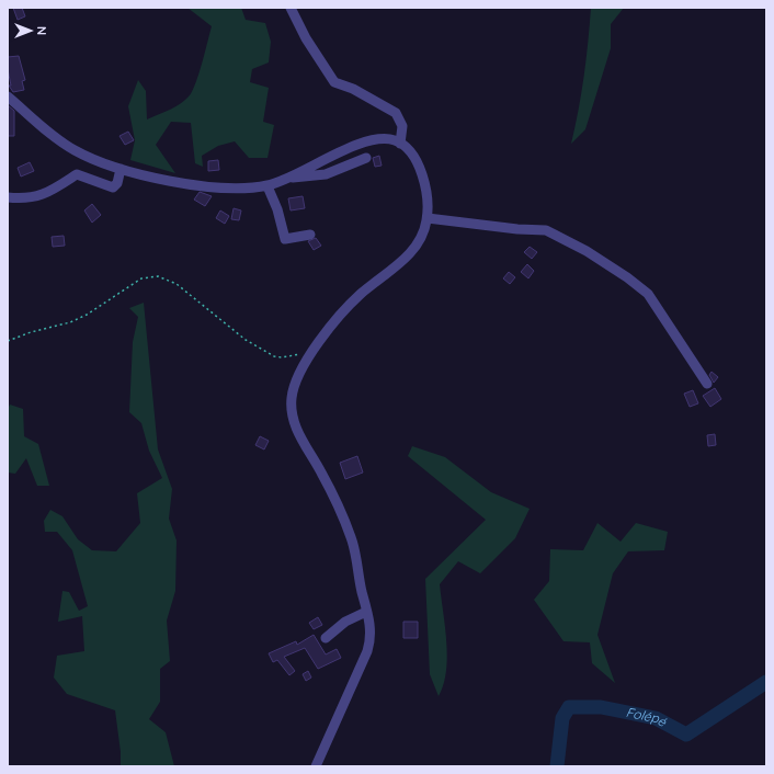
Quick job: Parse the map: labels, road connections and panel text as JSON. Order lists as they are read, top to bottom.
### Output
{
  "water": ["Folépé"],
  "north": "right"
}
